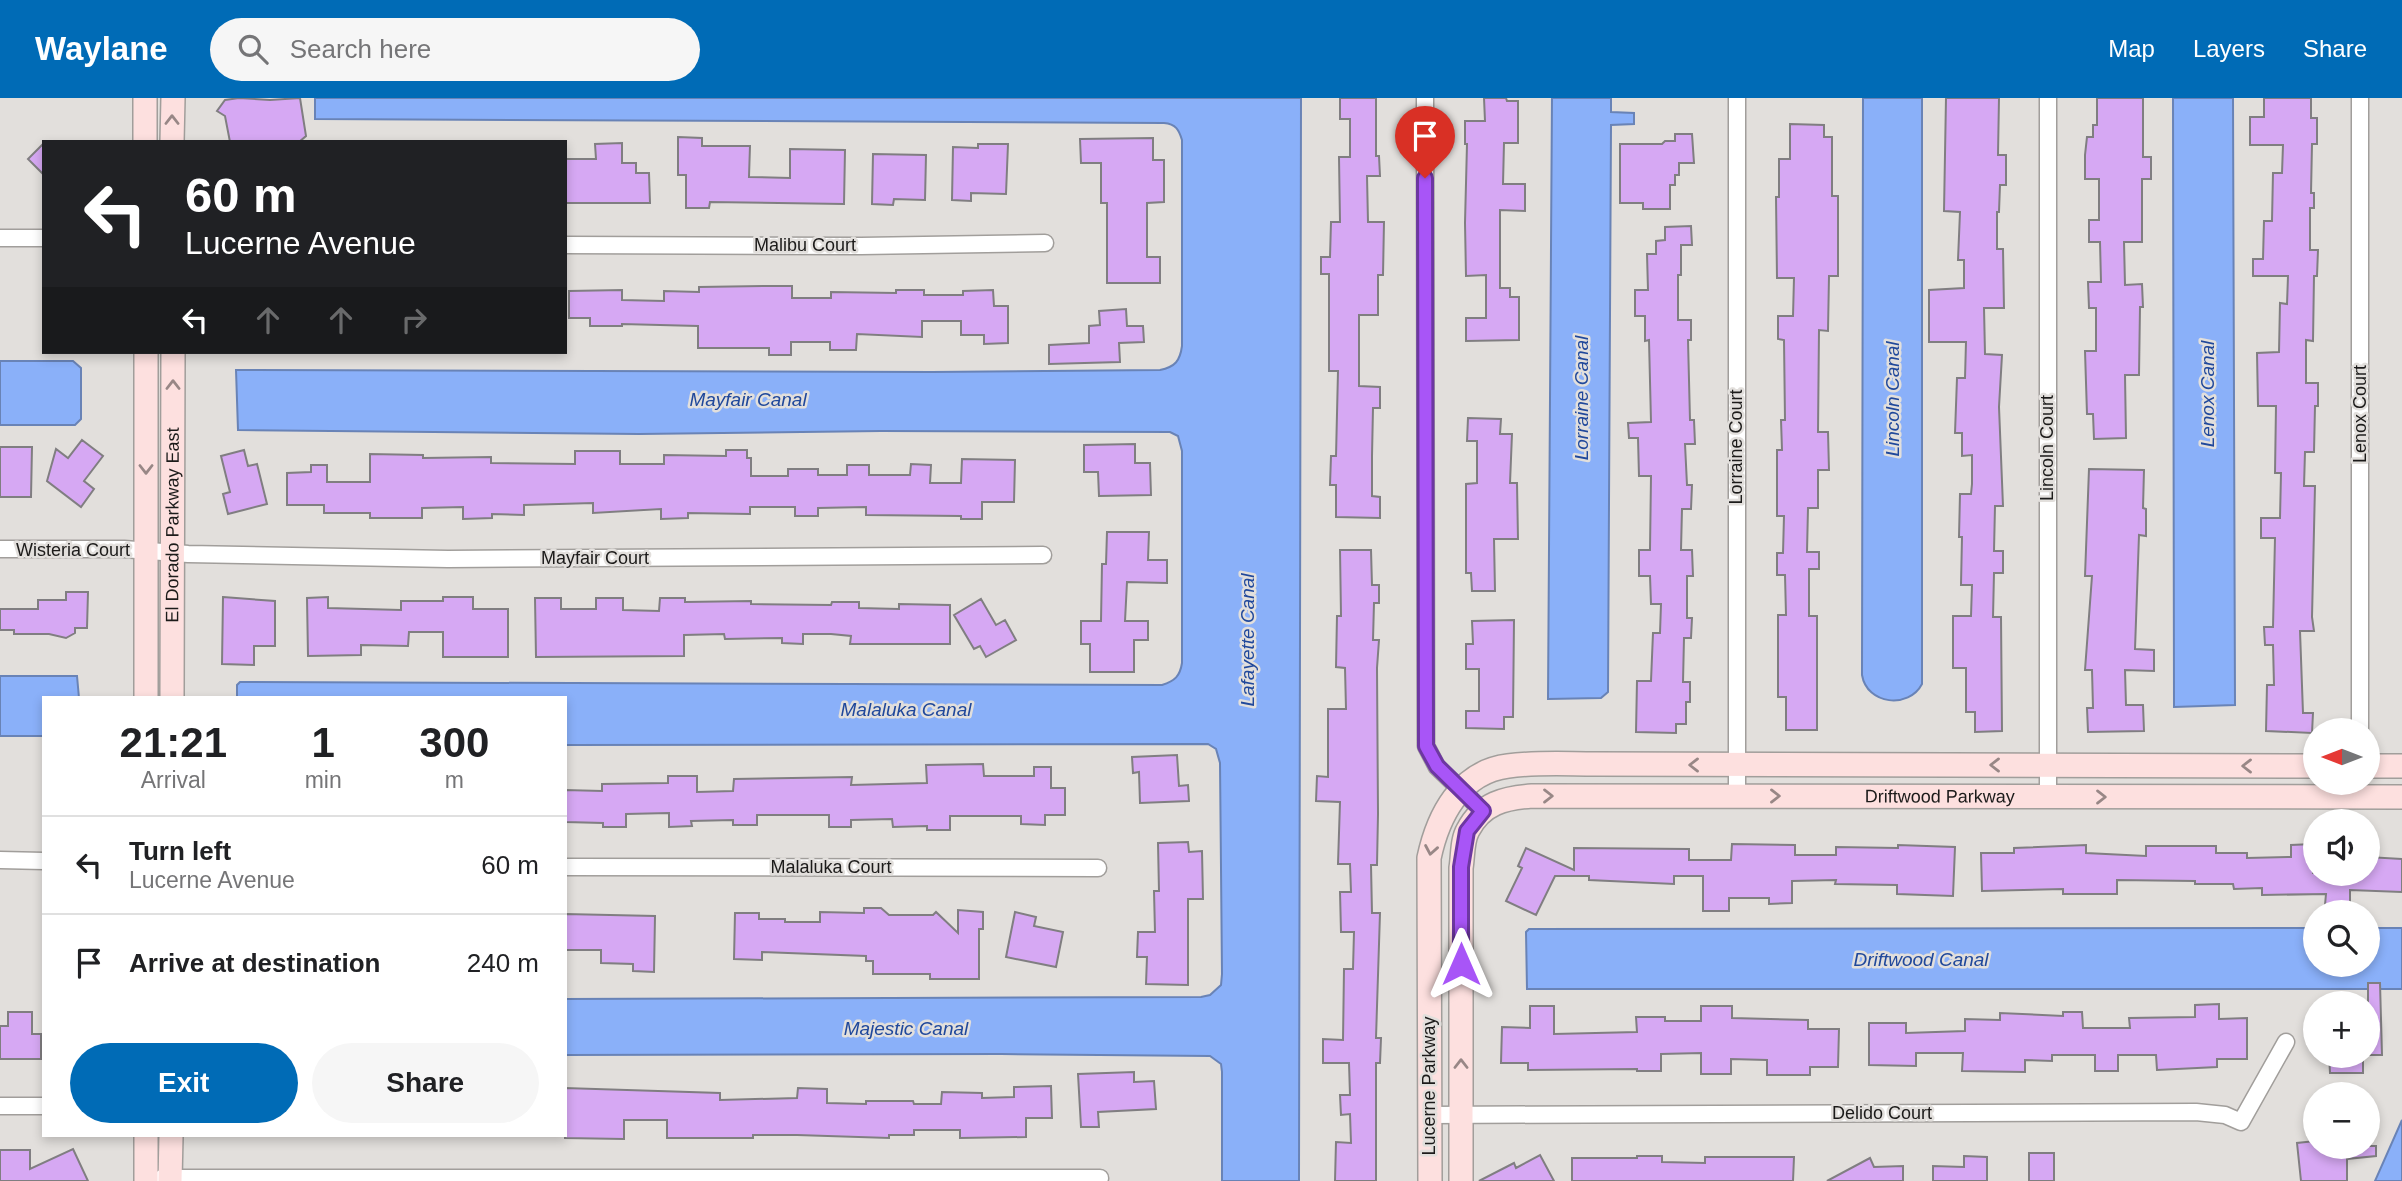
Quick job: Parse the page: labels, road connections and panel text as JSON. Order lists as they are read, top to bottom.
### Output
{
  "streets": {
    "street": [
      "Malibu Court",
      "Lenox Court",
      "Lorraine Court",
      "Lincoln Court",
      "El Dorado Parkway East",
      "Wisteria Court",
      "Mayfair Court",
      "Driftwood Parkway",
      "Malaluka Court",
      "Lucerne Parkway",
      "Delido Court"
    ]
  },
  "crossings": [
    ["Lorraine Court", "Driftwood Parkway"],
    ["Lincoln Court", "Driftwood Parkway"],
    ["El Dorado Parkway East", "Wisteria Court"],
    ["El Dorado Parkway East", "Mayfair Court"],
    ["Wisteria Court", "Mayfair Court"],
    ["Driftwood Parkway", "Lucerne Parkway"],
    ["Lucerne Parkway", "Delido Court"]
  ],
  "water": [
    "Lenox Canal",
    "Lorraine Canal",
    "Mayfair Canal",
    "Lincoln Canal",
    "Lafayette Canal",
    "Malaluka Canal",
    "Driftwood Canal",
    "Majestic Canal"
  ],
  "north": "left",
  "page": {
    "header": "Waylane",
    "search": "Search here",
    "nav": ["Map", "Layers", "Share"],
    "turn": ["60 m", "Lucerne Avenue"],
    "eta": [
      "21:21",
      "Arrival",
      "1",
      "min",
      "300",
      "m"
    ],
    "map_buttons": ["+", "−"],
    "list": [
      {
        "name": "Turn left",
        "note": "Lucerne Avenue",
        "value": "60 m"
      },
      {
        "name": "Arrive at destination",
        "value": "240 m"
      }
    ],
    "buttons": ["Exit", "Share"]
  }
}
